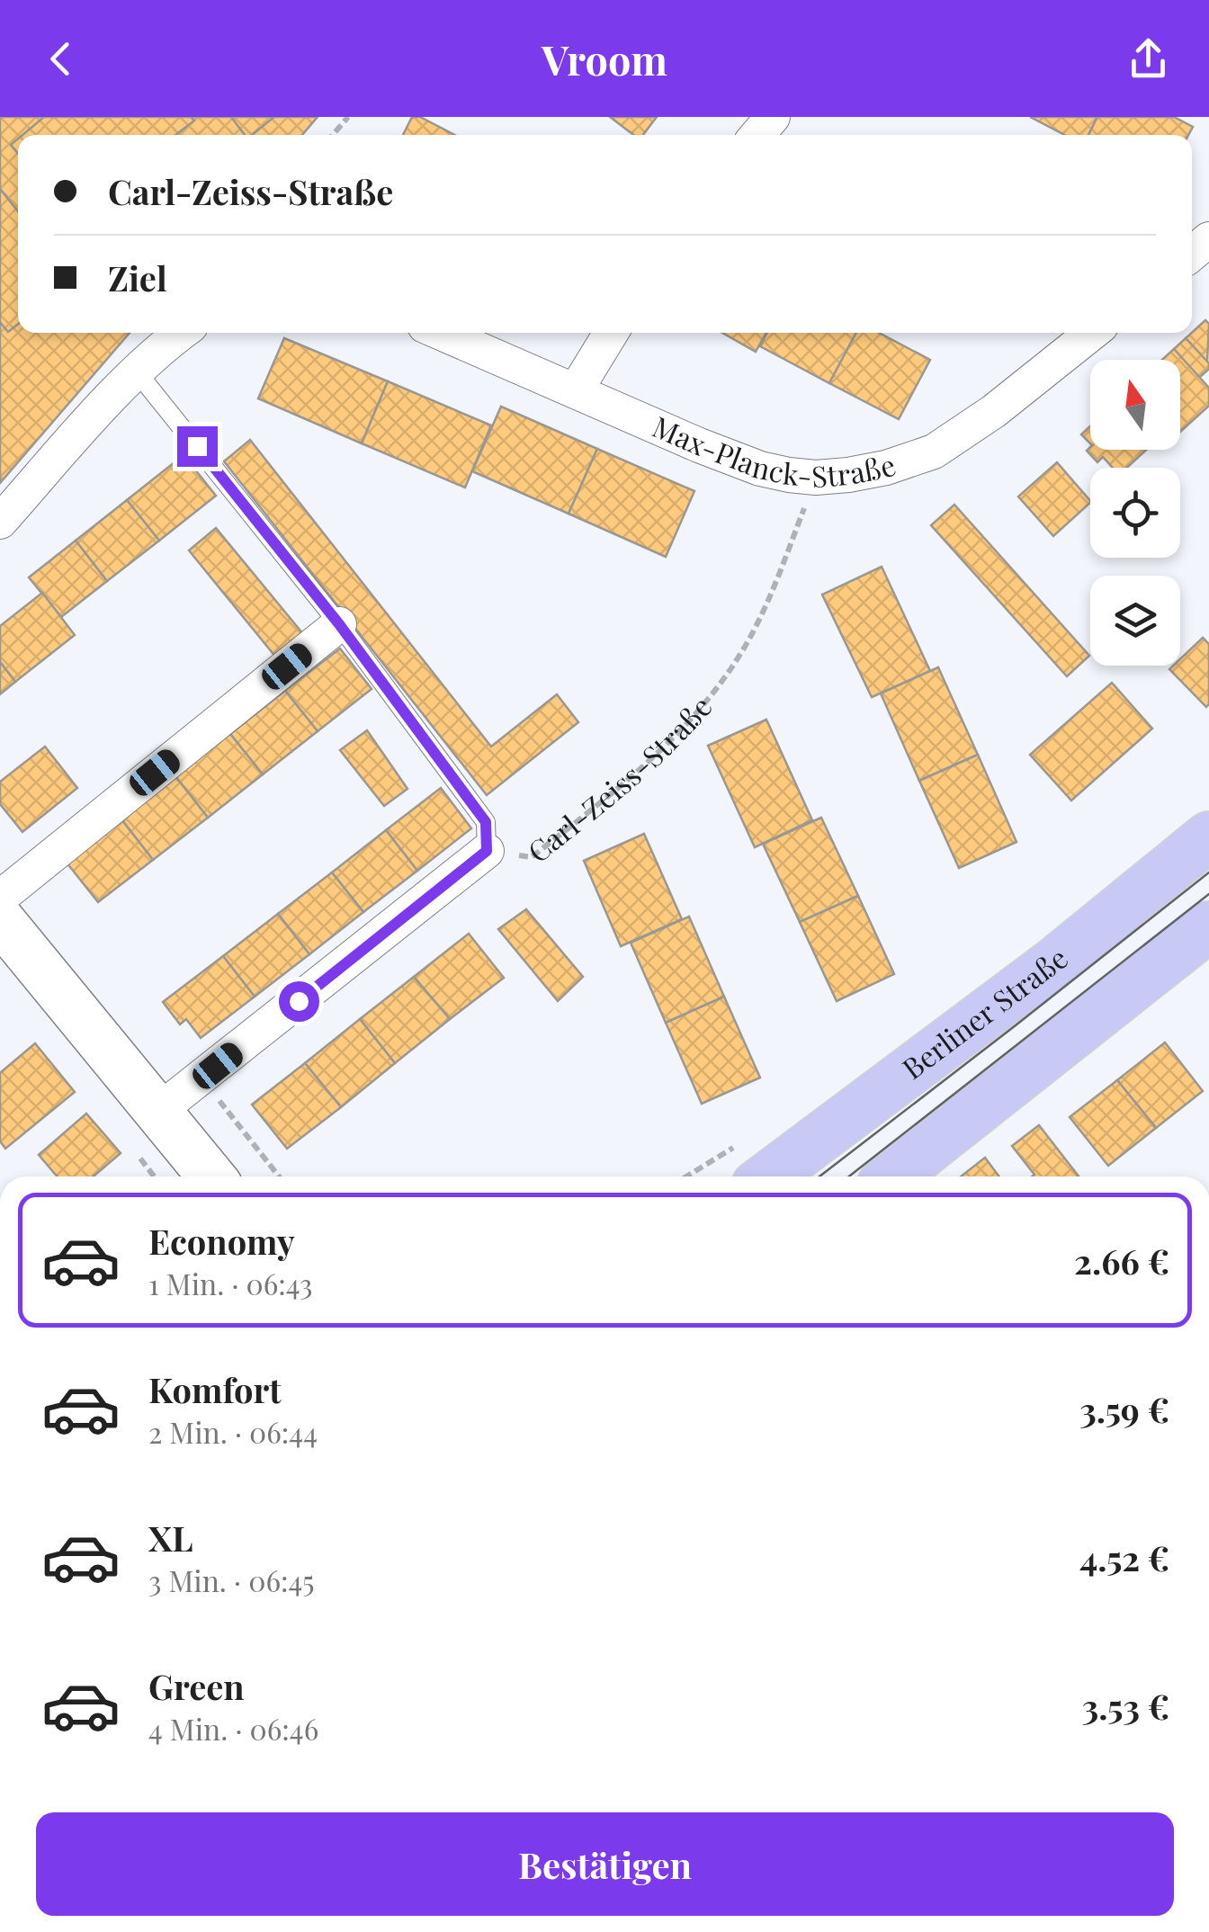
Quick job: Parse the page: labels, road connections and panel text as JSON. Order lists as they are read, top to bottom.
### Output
{
  "streets": {
    "main road": ["Berliner Straße"],
    "street": ["Max-Planck-Straße", "Carl-Zeiss-Straße"]
  },
  "crossings": [
    ["Max-Planck-Straße", "Carl-Zeiss-Straße"]
  ],
  "north": "top",
  "page": {
    "header": "Vroom",
    "banner": ["Carl-Zeiss-Straße", "Ziel"],
    "list": [
      {
        "name": "Economy",
        "note": "1 Min. · 06:43",
        "value": "2.66 €"
      },
      {
        "name": "Komfort",
        "note": "2 Min. · 06:44",
        "value": "3.59 €"
      },
      {
        "name": "XL",
        "note": "3 Min. · 06:45",
        "value": "4.52 €"
      },
      {
        "name": "Green",
        "note": "4 Min. · 06:46",
        "value": "3.53 €"
      }
    ],
    "buttons": "Bestätigen"
  }
}
